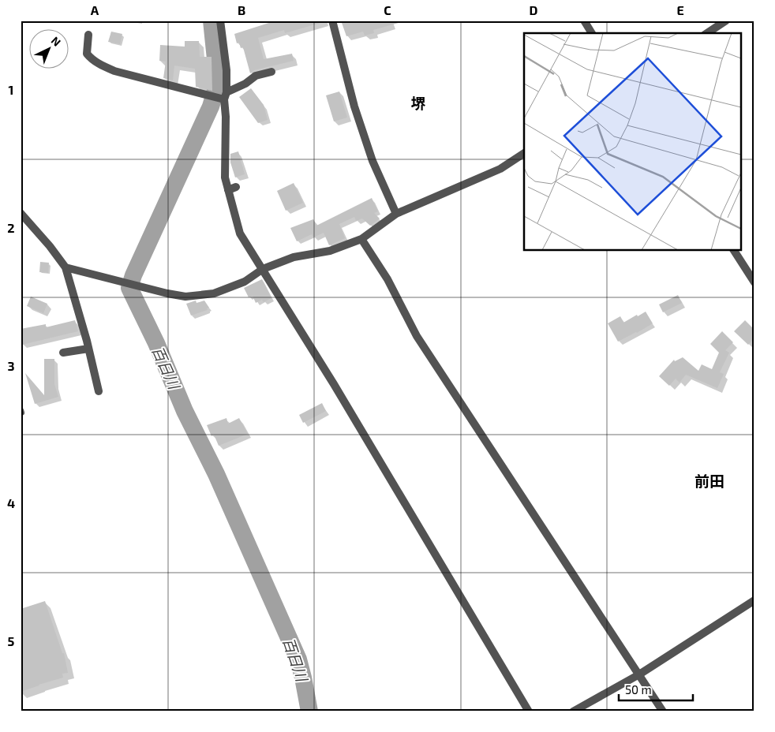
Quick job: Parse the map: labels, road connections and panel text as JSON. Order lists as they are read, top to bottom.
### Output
{
  "districts": ["堺", "前田"],
  "water": ["百日川"],
  "scale_bar": "50 m",
  "north": "top right",
  "grid": {
    "columns": [
      "A",
      "B",
      "C",
      "D",
      "E"
    ],
    "rows": [
      "1",
      "2",
      "3",
      "4",
      "5"
    ]
  }
}
